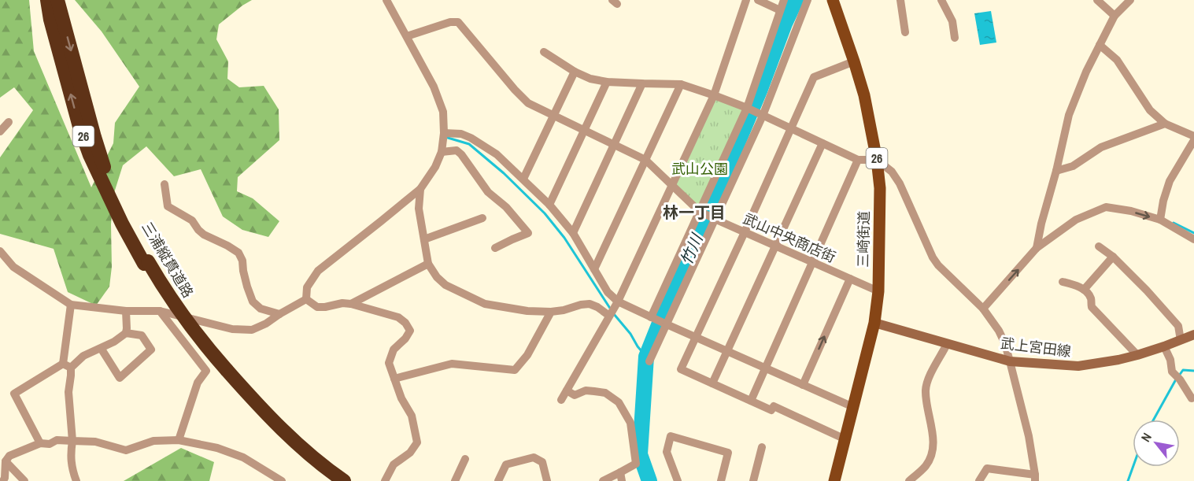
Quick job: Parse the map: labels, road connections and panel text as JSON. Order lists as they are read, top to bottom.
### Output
{
  "streets": {
    "highway": ["26", "三浦縦貫道路"],
    "main road": ["三崎街道", "武上宮田線"],
    "street": ["武山中央商店街"]
  },
  "crossings": [
    ["武山中央商店街", "三崎街道"],
    ["三崎街道", "武上宮田線"]
  ],
  "districts": ["林一丁目"],
  "water": ["竹川"],
  "parks": ["武山公園"],
  "north": "top left"
}
